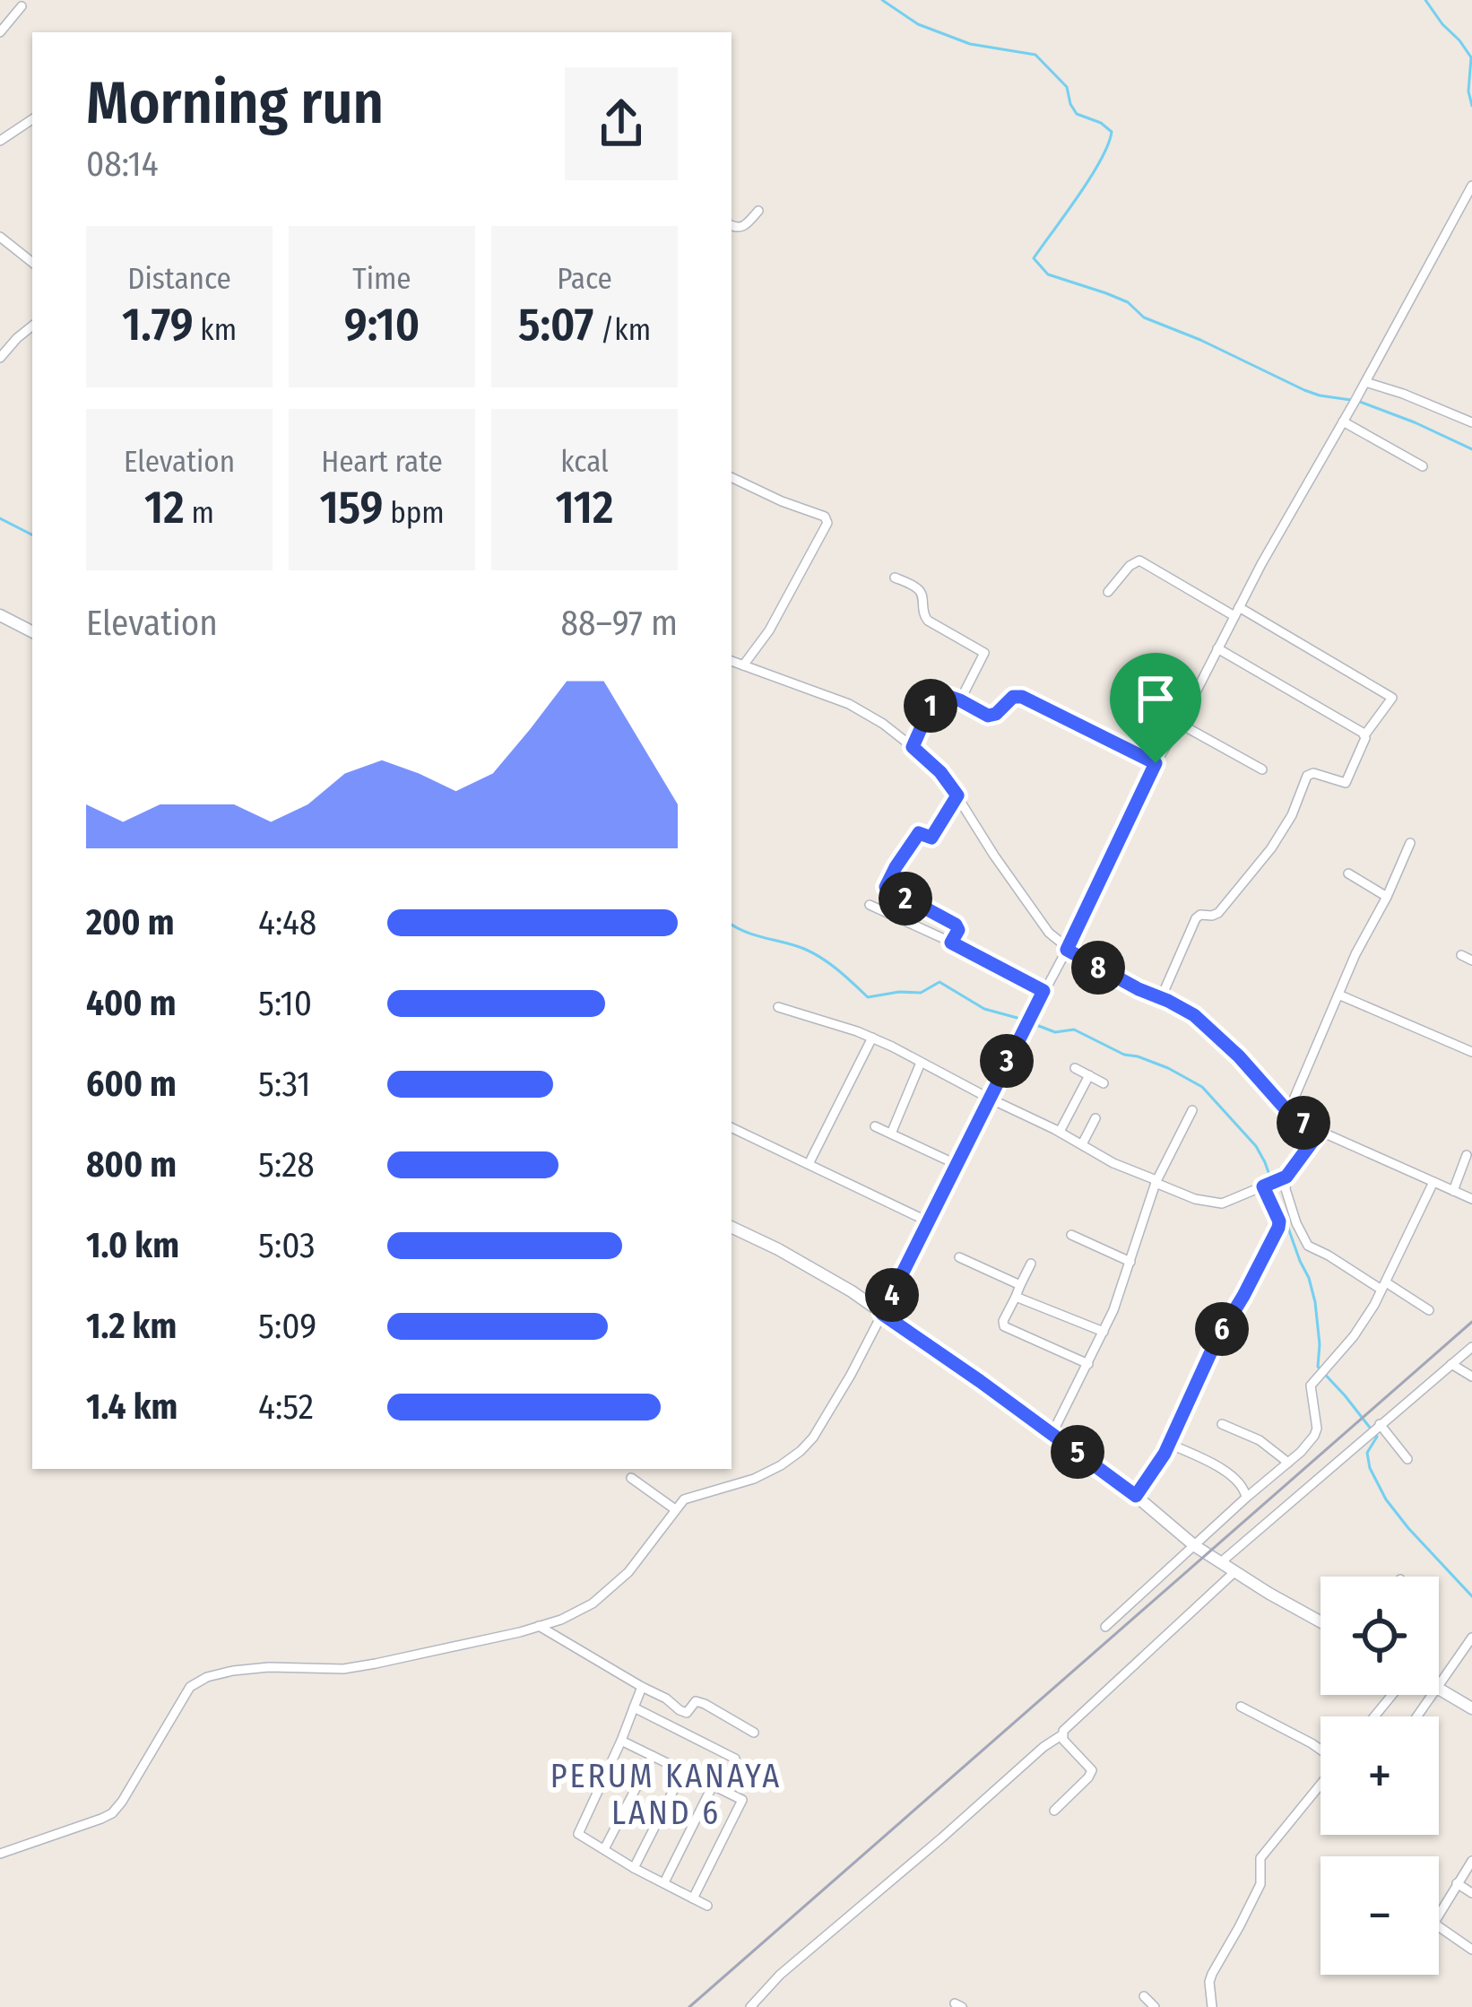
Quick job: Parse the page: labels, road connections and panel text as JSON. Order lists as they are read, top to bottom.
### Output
{
  "districts": ["PERUM KANAYA LAND 6"],
  "page": {
    "heading": ["Morning run", "08:14"],
    "stats": [
      ["Distance", "1.79 km"],
      ["Time", "9:10"],
      ["Pace", "5:07 /km"],
      ["Elevation", "12 m"],
      ["Heart rate", "159 bpm"],
      ["kcal", "112"]
    ],
    "chart": ["Elevation", "88–97 m"],
    "pins": [
      "1",
      "2",
      "8",
      "3",
      "7",
      "4",
      "6",
      "5"
    ],
    "list": [
      {
        "name": "200 m",
        "note": "4:48"
      },
      {
        "name": "400 m",
        "note": "5:10"
      },
      {
        "name": "600 m",
        "note": "5:31"
      },
      {
        "name": "800 m",
        "note": "5:28"
      },
      {
        "name": "1.0 km",
        "note": "5:03"
      },
      {
        "name": "1.2 km",
        "note": "5:09"
      },
      {
        "name": "1.4 km",
        "note": "4:52"
      }
    ],
    "map_buttons": ["+", "−"]
  }
}
